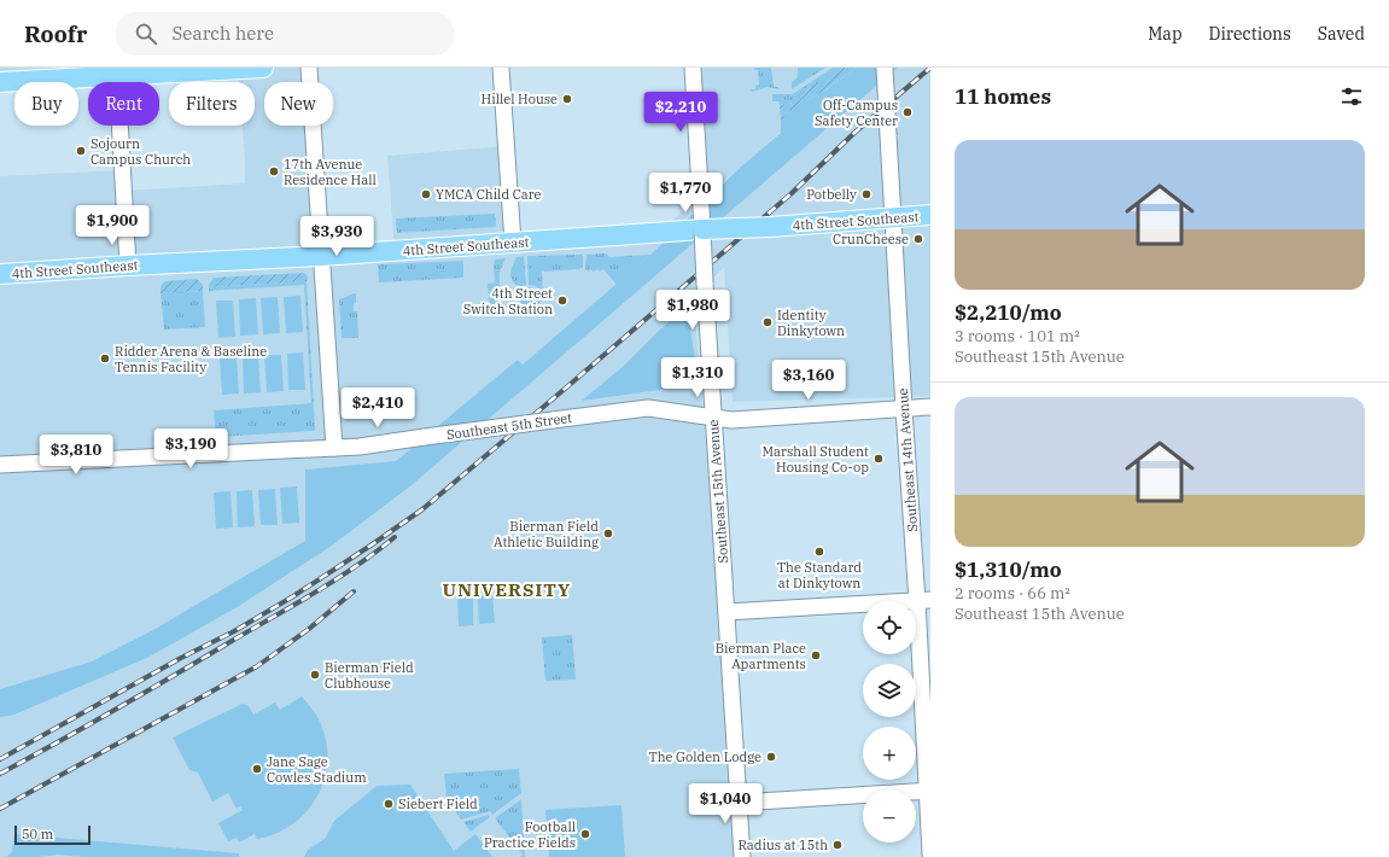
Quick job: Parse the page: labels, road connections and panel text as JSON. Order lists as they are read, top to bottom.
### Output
{
  "streets": {
    "main road": ["4th Street Southeast"],
    "street": ["Southeast 5th Street", "Southeast 14th Avenue", "Southeast 15th Avenue"]
  },
  "crossings": [
    ["4th Street Southeast", "Southeast 14th Avenue"],
    ["4th Street Southeast", "Southeast 15th Avenue"],
    ["Southeast 5th Street", "Southeast 14th Avenue"],
    ["Southeast 5th Street", "Southeast 15th Avenue"]
  ],
  "districts": ["UNIVERSITY"],
  "places": [
    "Hillel House",
    "Off-Campus Safety Center",
    "Sojourn Campus Church",
    "17th Avenue Residence Hall",
    "YMCA Child Care",
    "Potbelly",
    "CrunCheese",
    "4th Street Switch Station",
    "Identity Dinkytown",
    "Ridder Arena & Baseline Tennis Facility",
    "Marshall Student Housing Co-op",
    "Bierman Field Athletic Building",
    "The Standard at Dinkytown",
    "Bierman Place Apartments",
    "Bierman Field Clubhouse",
    "The Golden Lodge",
    "Jane Sage Cowles Stadium",
    "Siebert Field",
    "Football Practice Fields",
    "Radius at 15th"
  ],
  "scale_bar": "50 m",
  "page": {
    "header": "Roofr",
    "search": "Search here",
    "nav": ["Map", "Directions", "Saved"],
    "heading": "11 homes",
    "chip": [
      "Buy",
      "Rent",
      "Filters",
      "New"
    ],
    "price": [
      "$2,210",
      "$1,770",
      "$1,900",
      "$3,930",
      "$1,980",
      "$1,310",
      "$3,160",
      "$2,410",
      "$3,190",
      "$3,810",
      "$1,040"
    ],
    "list": [
      {
        "name": "$2,210/mo",
        "note": "3 rooms · 101 m² · Southeast 15th Avenue"
      },
      {
        "name": "$1,310/mo",
        "note": "2 rooms · 66 m² · Southeast 15th Avenue"
      }
    ],
    "map_buttons": ["+", "−"],
    "scale": "50 m"
  }
}
